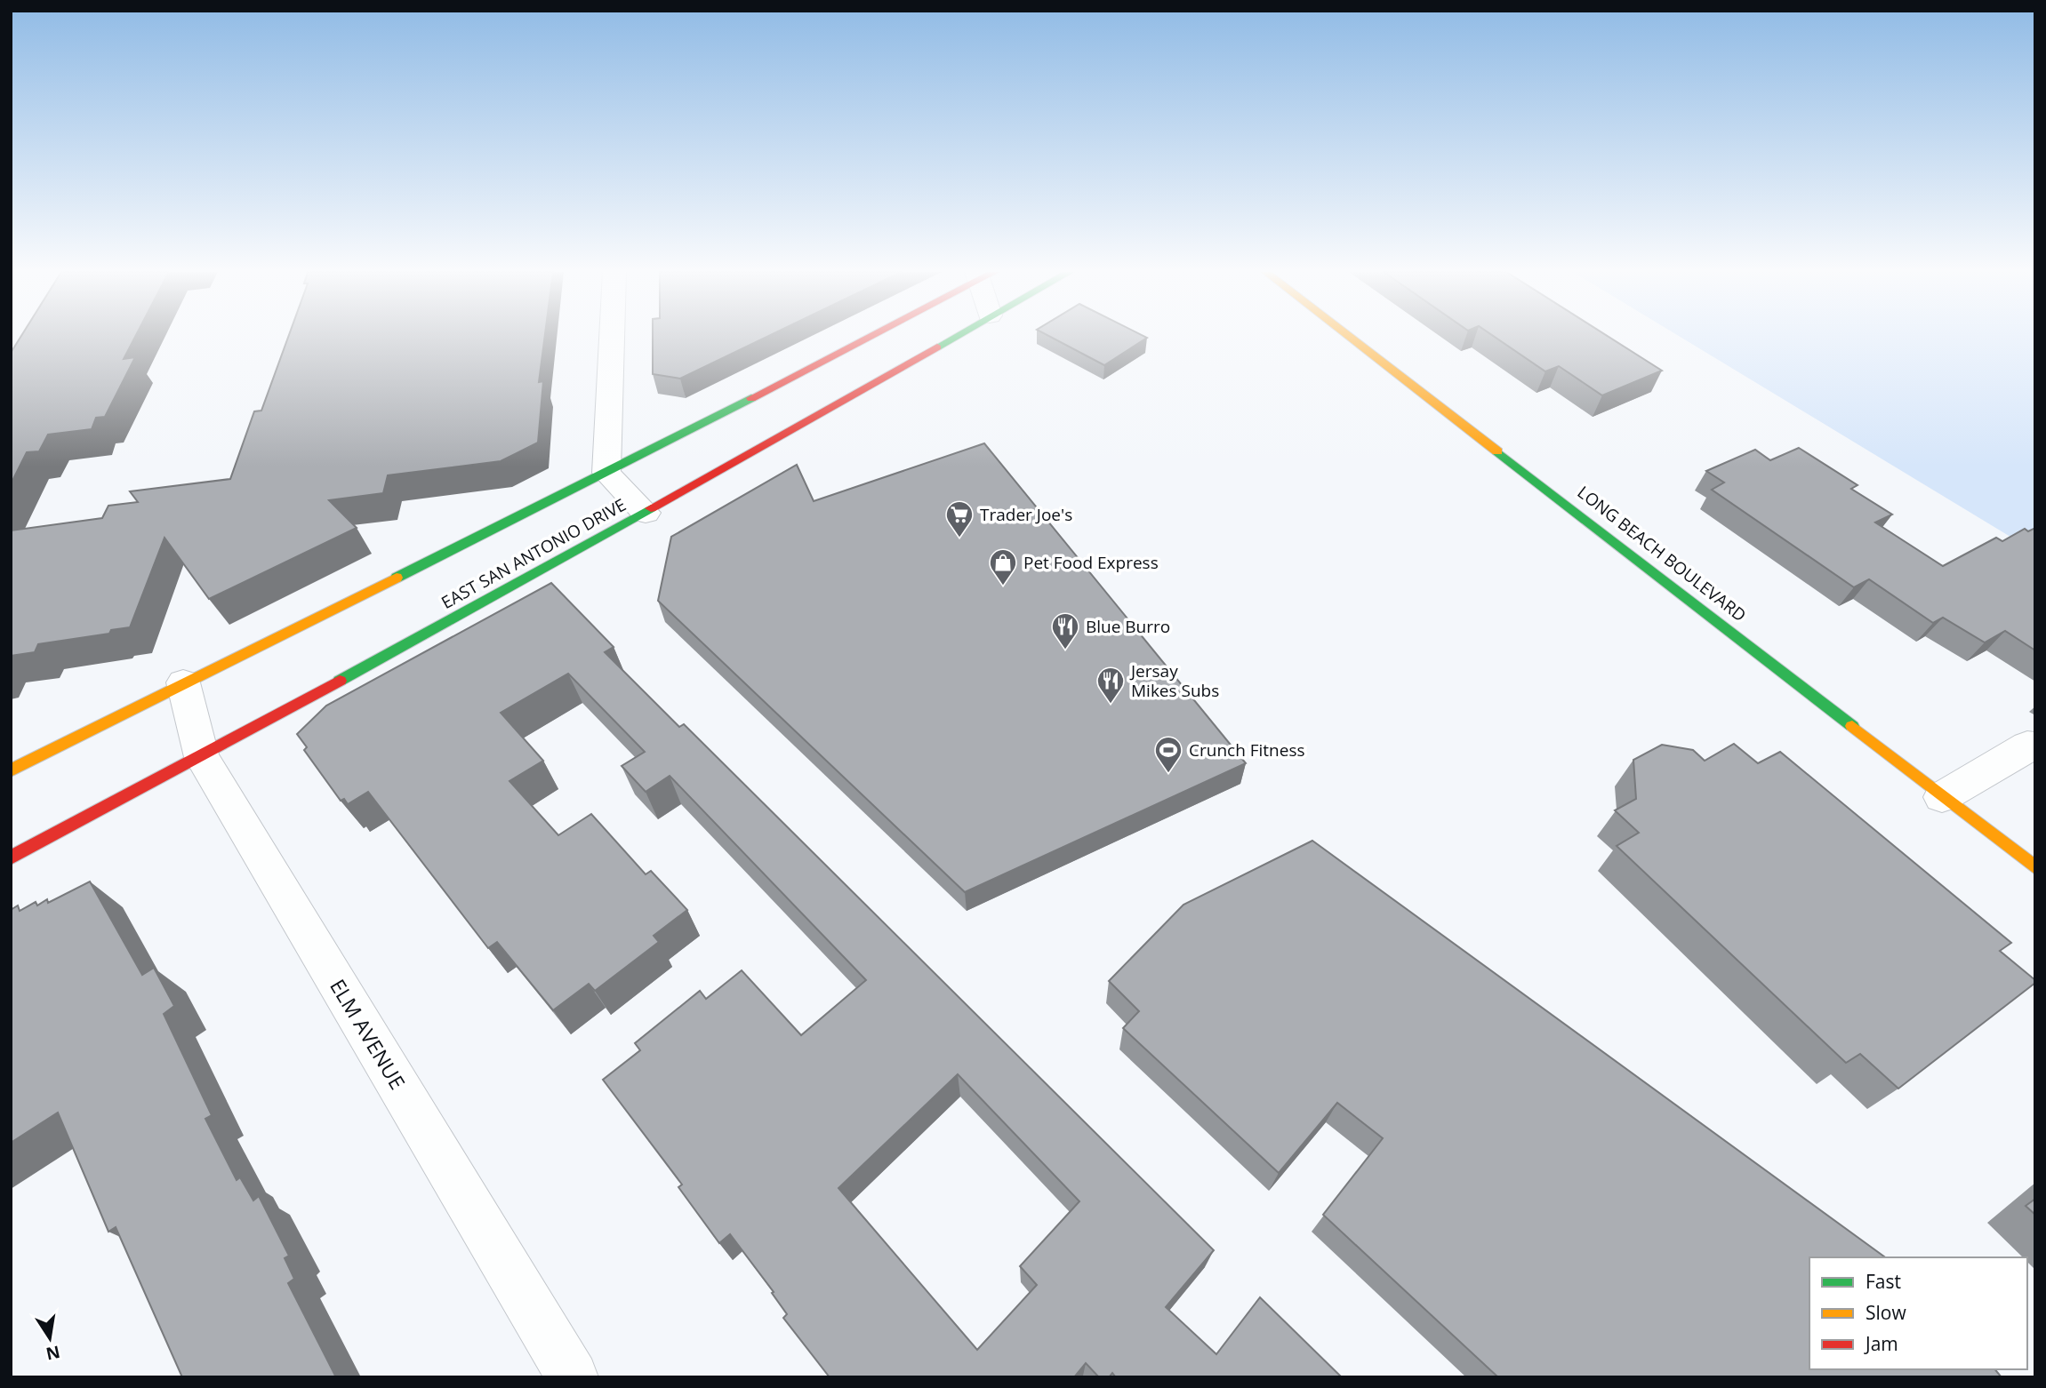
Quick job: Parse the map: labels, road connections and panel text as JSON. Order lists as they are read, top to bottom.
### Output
{
  "streets": {
    "main road": ["EAST SAN ANTONIO DRIVE", "LONG BEACH BOULEVARD"],
    "street": ["ELM AVENUE"]
  },
  "crossings": [
    ["EAST SAN ANTONIO DRIVE", "ELM AVENUE"]
  ],
  "places": {
    "supermarket": ["Trader Joe's"],
    "shop": ["Pet Food Express"],
    "restaurant": ["Blue Burro", "Jersay Mikes Subs"],
    "sports": ["Crunch Fitness"]
  },
  "legend": ["Fast", "Slow", "Jam"],
  "north": "bottom"
}
